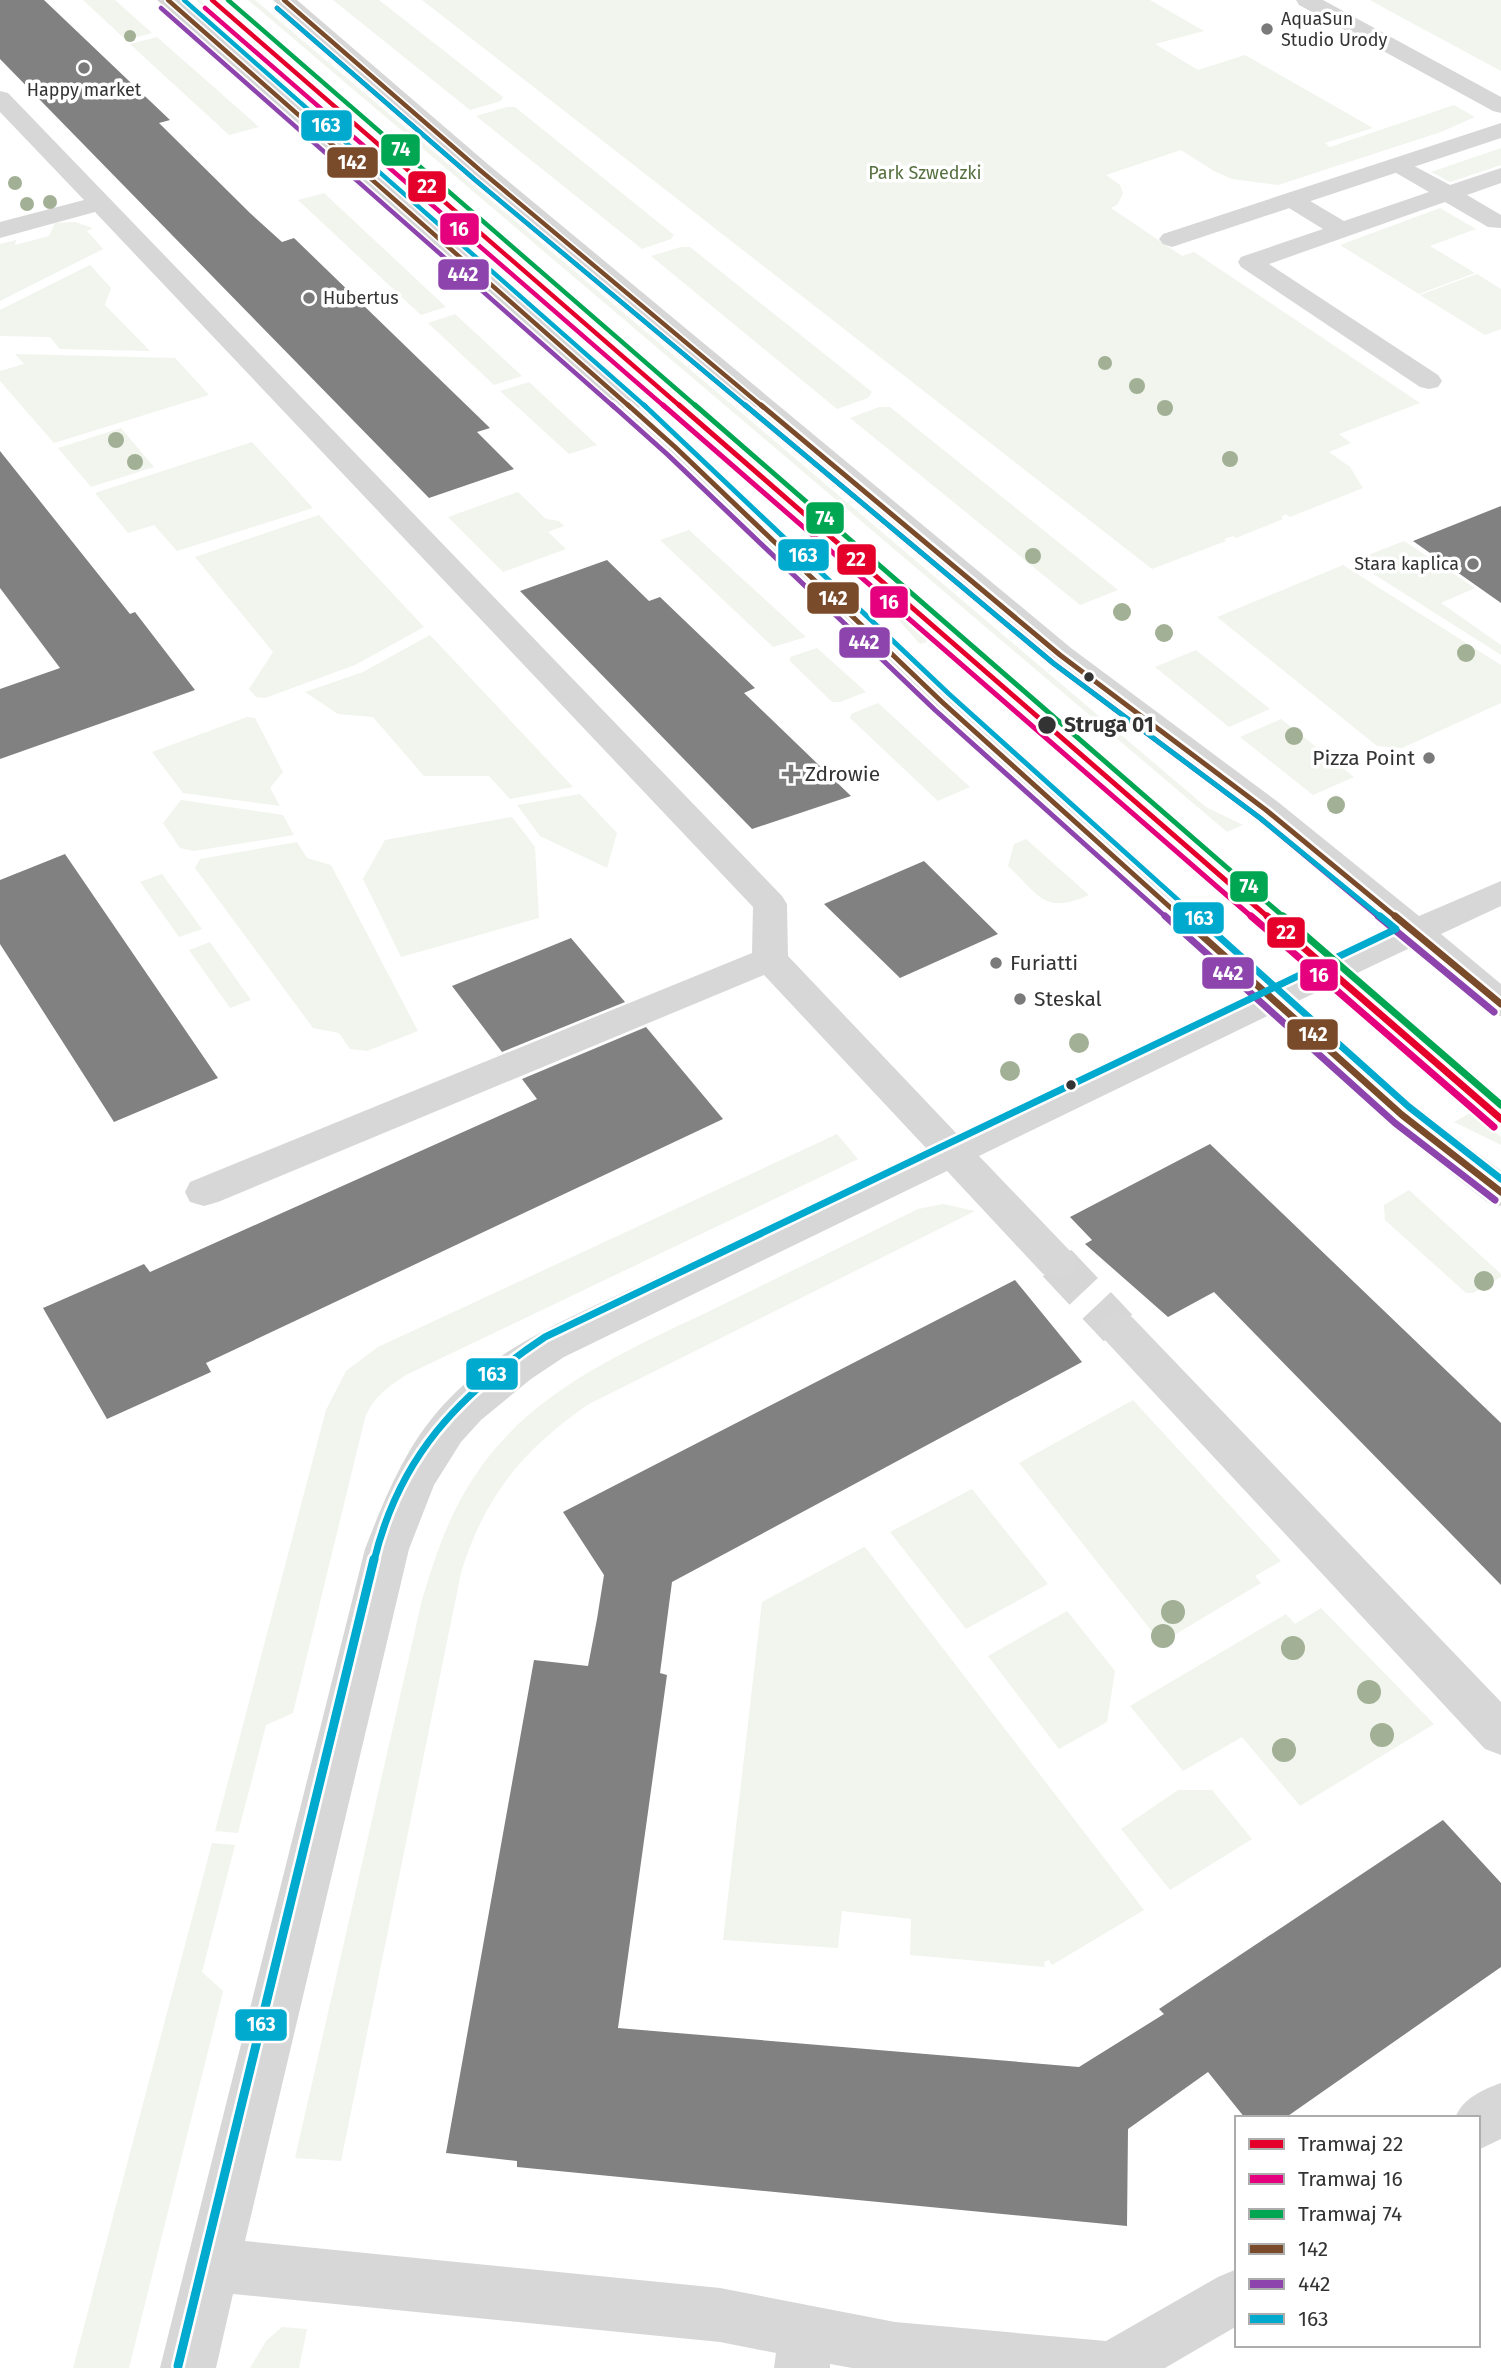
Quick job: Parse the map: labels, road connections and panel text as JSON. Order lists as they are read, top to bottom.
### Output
{
  "parks": ["Park Szwedzki"],
  "places": {
    "other": [
      "AquaSun Studio Urody",
      "Happy market",
      "Hubertus",
      "Stara kaplica",
      "Struga 01",
      "Pizza Point",
      "Furiatti",
      "Steskal"
    ],
    "health": ["Zdrowie"]
  },
  "lines": [
    "tram line 22",
    "tram line 74",
    "transit line 142",
    "transit line 163",
    "tram line 16",
    "transit line 442"
  ],
  "legend": [
    "Tramwaj 22",
    "Tramwaj 16",
    "Tramwaj 74",
    "142",
    "442",
    "163"
  ]
}
